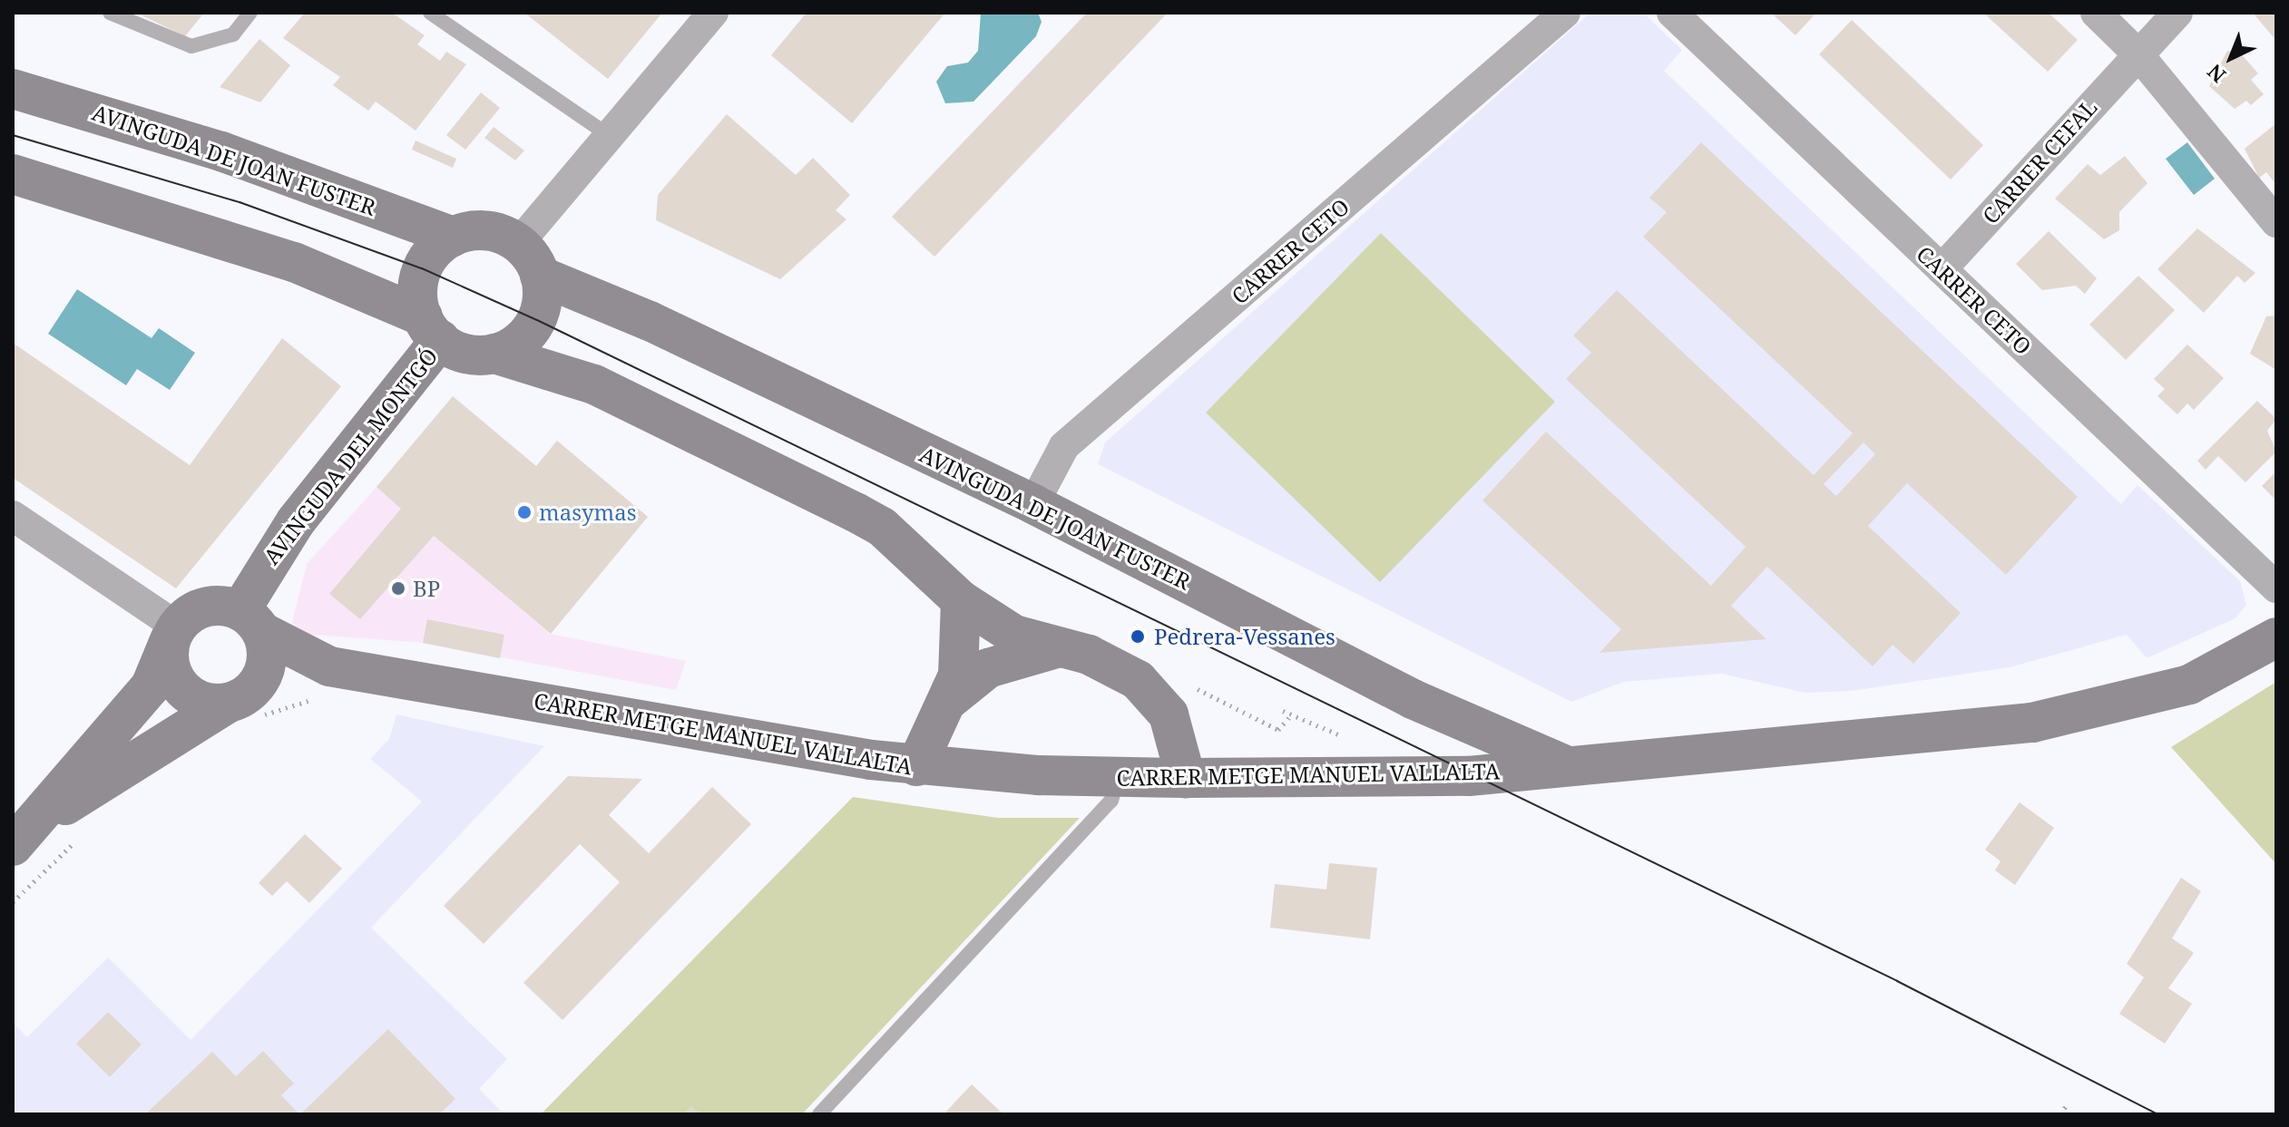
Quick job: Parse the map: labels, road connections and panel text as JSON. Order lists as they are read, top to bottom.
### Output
{
  "streets": {
    "main road": ["AVINGUDA DE JOAN FUSTER", "AVINGUDA DEL MONTGÓ", "CARRER METGE MANUEL VALLALTA"],
    "street": ["CARRER CEFAL", "CARRER CETO"]
  },
  "crossings": [
    ["AVINGUDA DE JOAN FUSTER", "CARRER CETO"],
    ["AVINGUDA DE JOAN FUSTER", "AVINGUDA DEL MONTGÓ"],
    ["AVINGUDA DE JOAN FUSTER", "CARRER METGE MANUEL VALLALTA"],
    ["CARRER CEFAL", "CARRER CETO"],
    ["AVINGUDA DEL MONTGÓ", "CARRER METGE MANUEL VALLALTA"]
  ],
  "places": ["masymas", "BP", "Pedrera-Vessanes"],
  "north": "bottom left"
}
